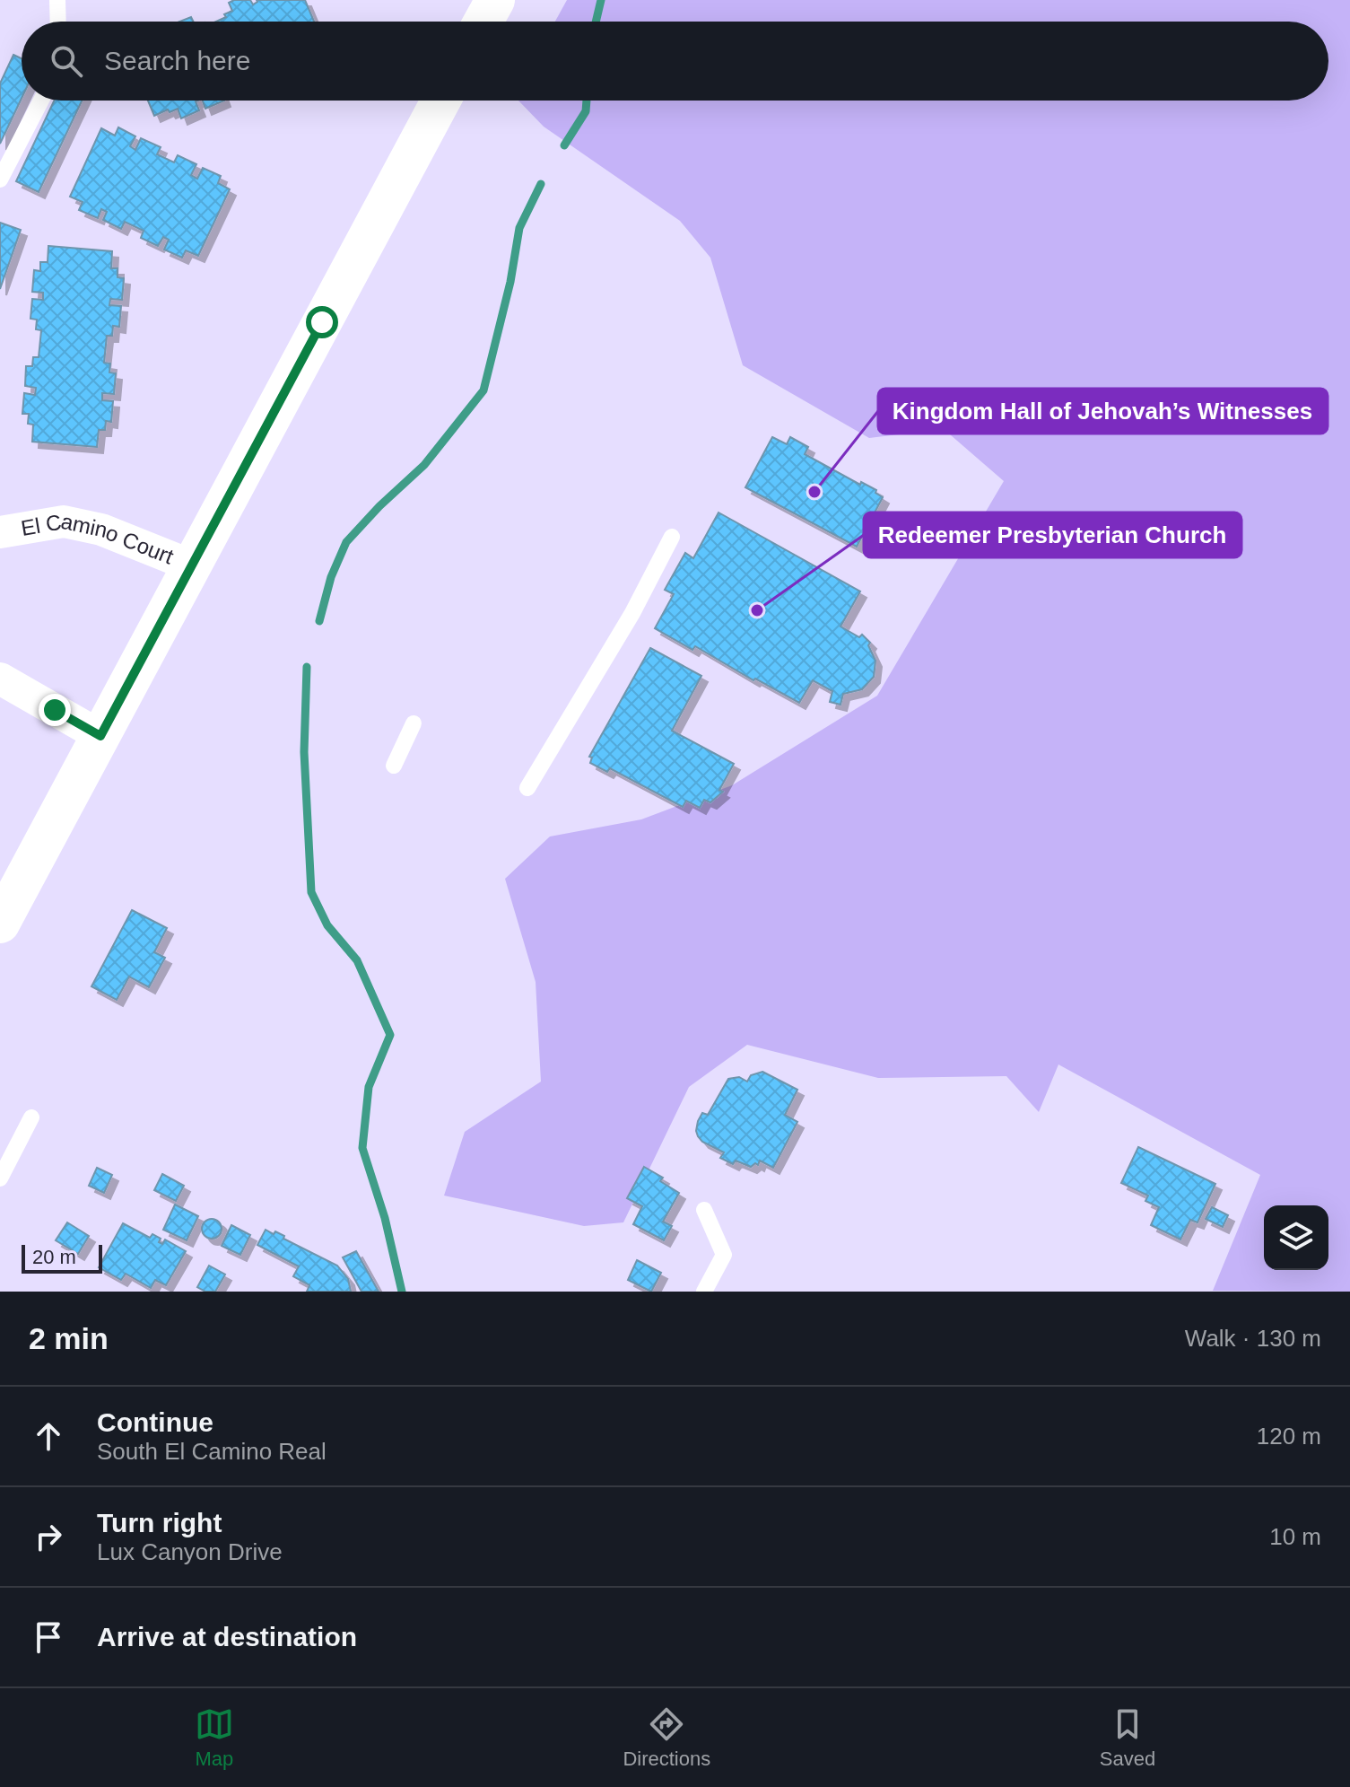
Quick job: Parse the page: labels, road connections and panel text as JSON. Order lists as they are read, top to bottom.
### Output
{
  "streets": {
    "street": ["El Camino Court"]
  },
  "places": ["Kingdom Hall of Jehovah’s Witnesses", "Redeemer Presbyterian Church"],
  "scale_bar": "20 m",
  "page": {
    "search": "Search here",
    "scale": "20 m",
    "heading": ["2 min", "Walk · 130 m"],
    "list": [
      ["Continue", "South El Camino Real", "120 m"],
      ["Turn right", "Lux Canyon Drive", "10 m"],
      "Arrive at destination"
    ],
    "nav": ["Map", "Directions", "Saved"]
  }
}
